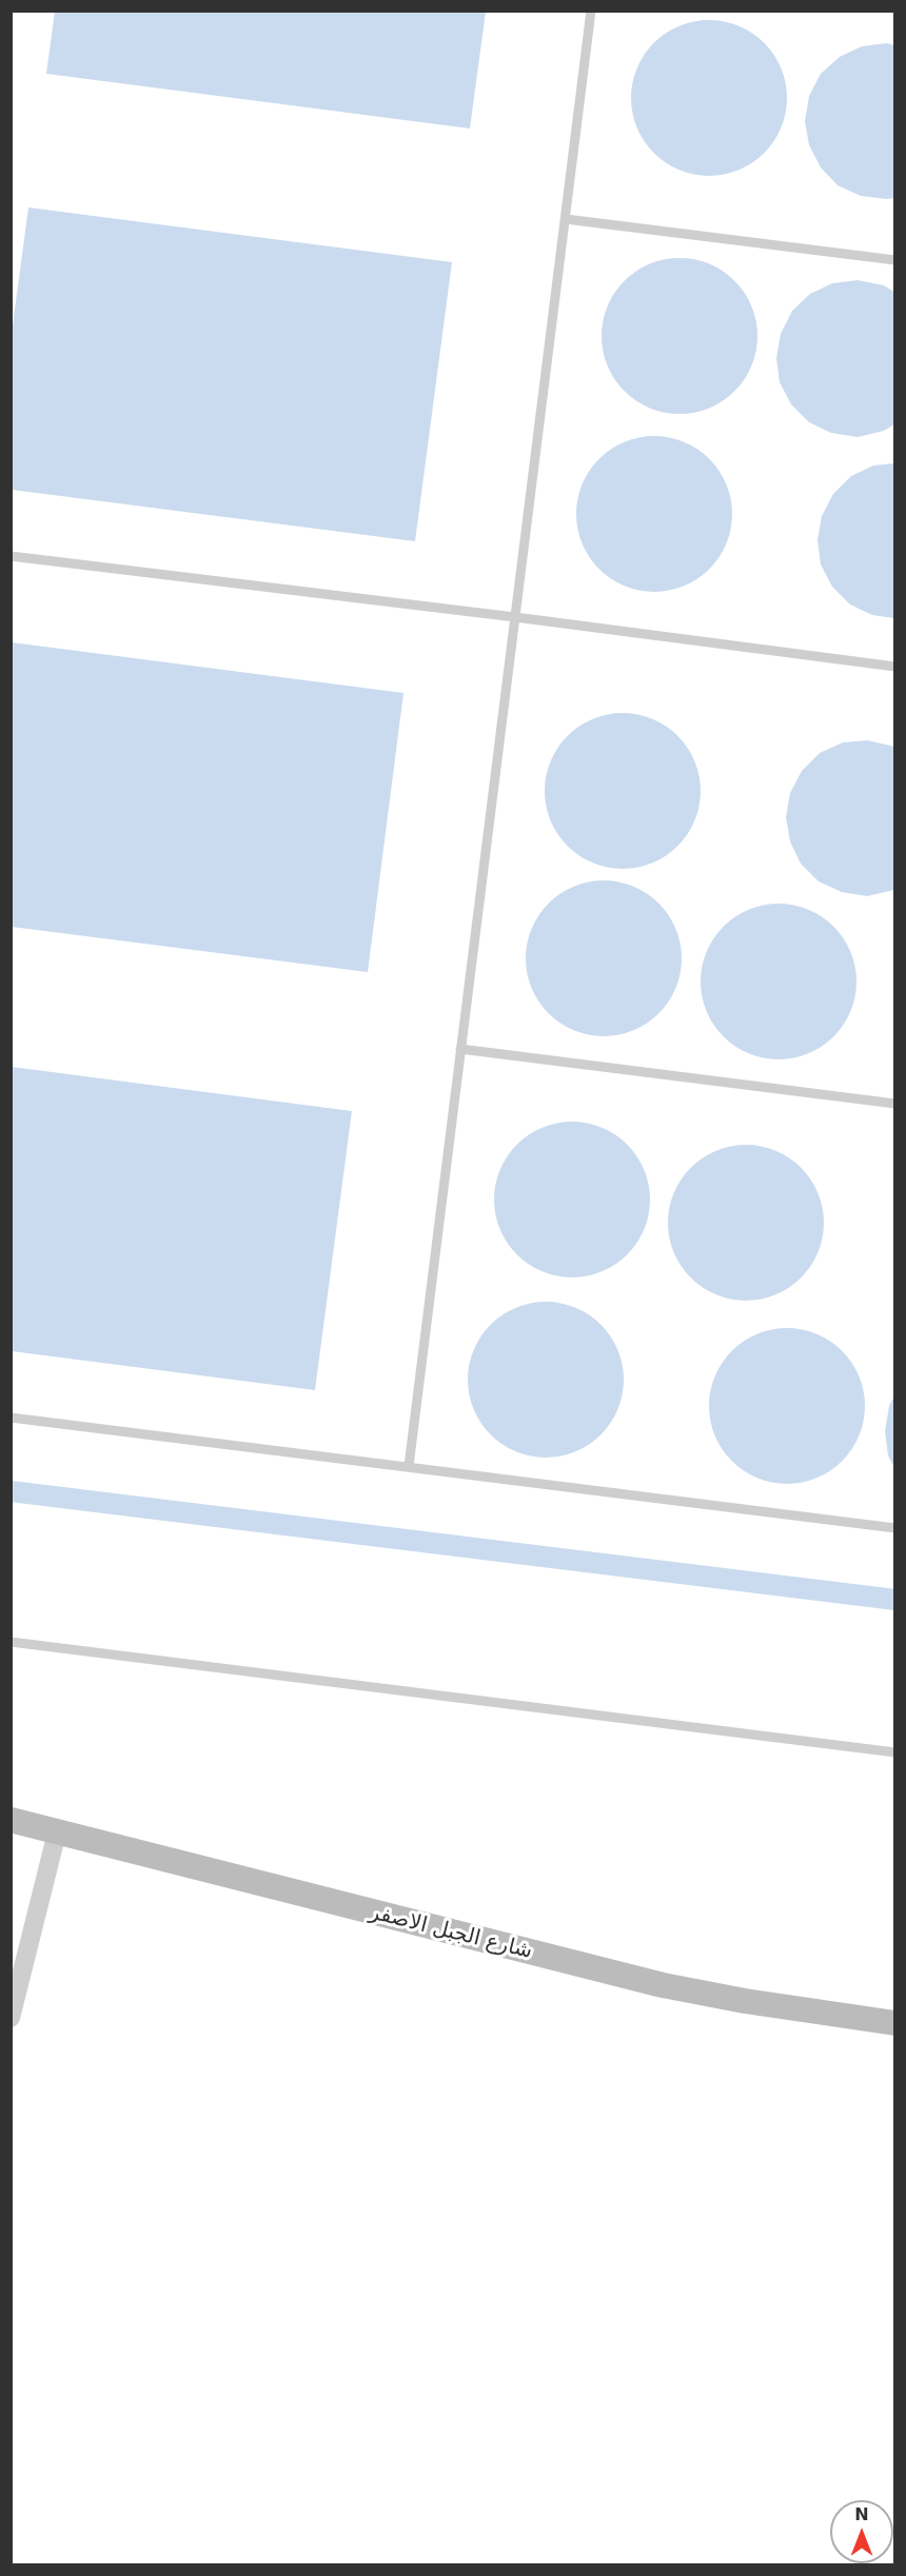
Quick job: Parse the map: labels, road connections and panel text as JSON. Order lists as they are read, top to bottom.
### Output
{
  "streets": {
    "street": ["شارع الجبل الاصفر"]
  },
  "north": "top"
}
